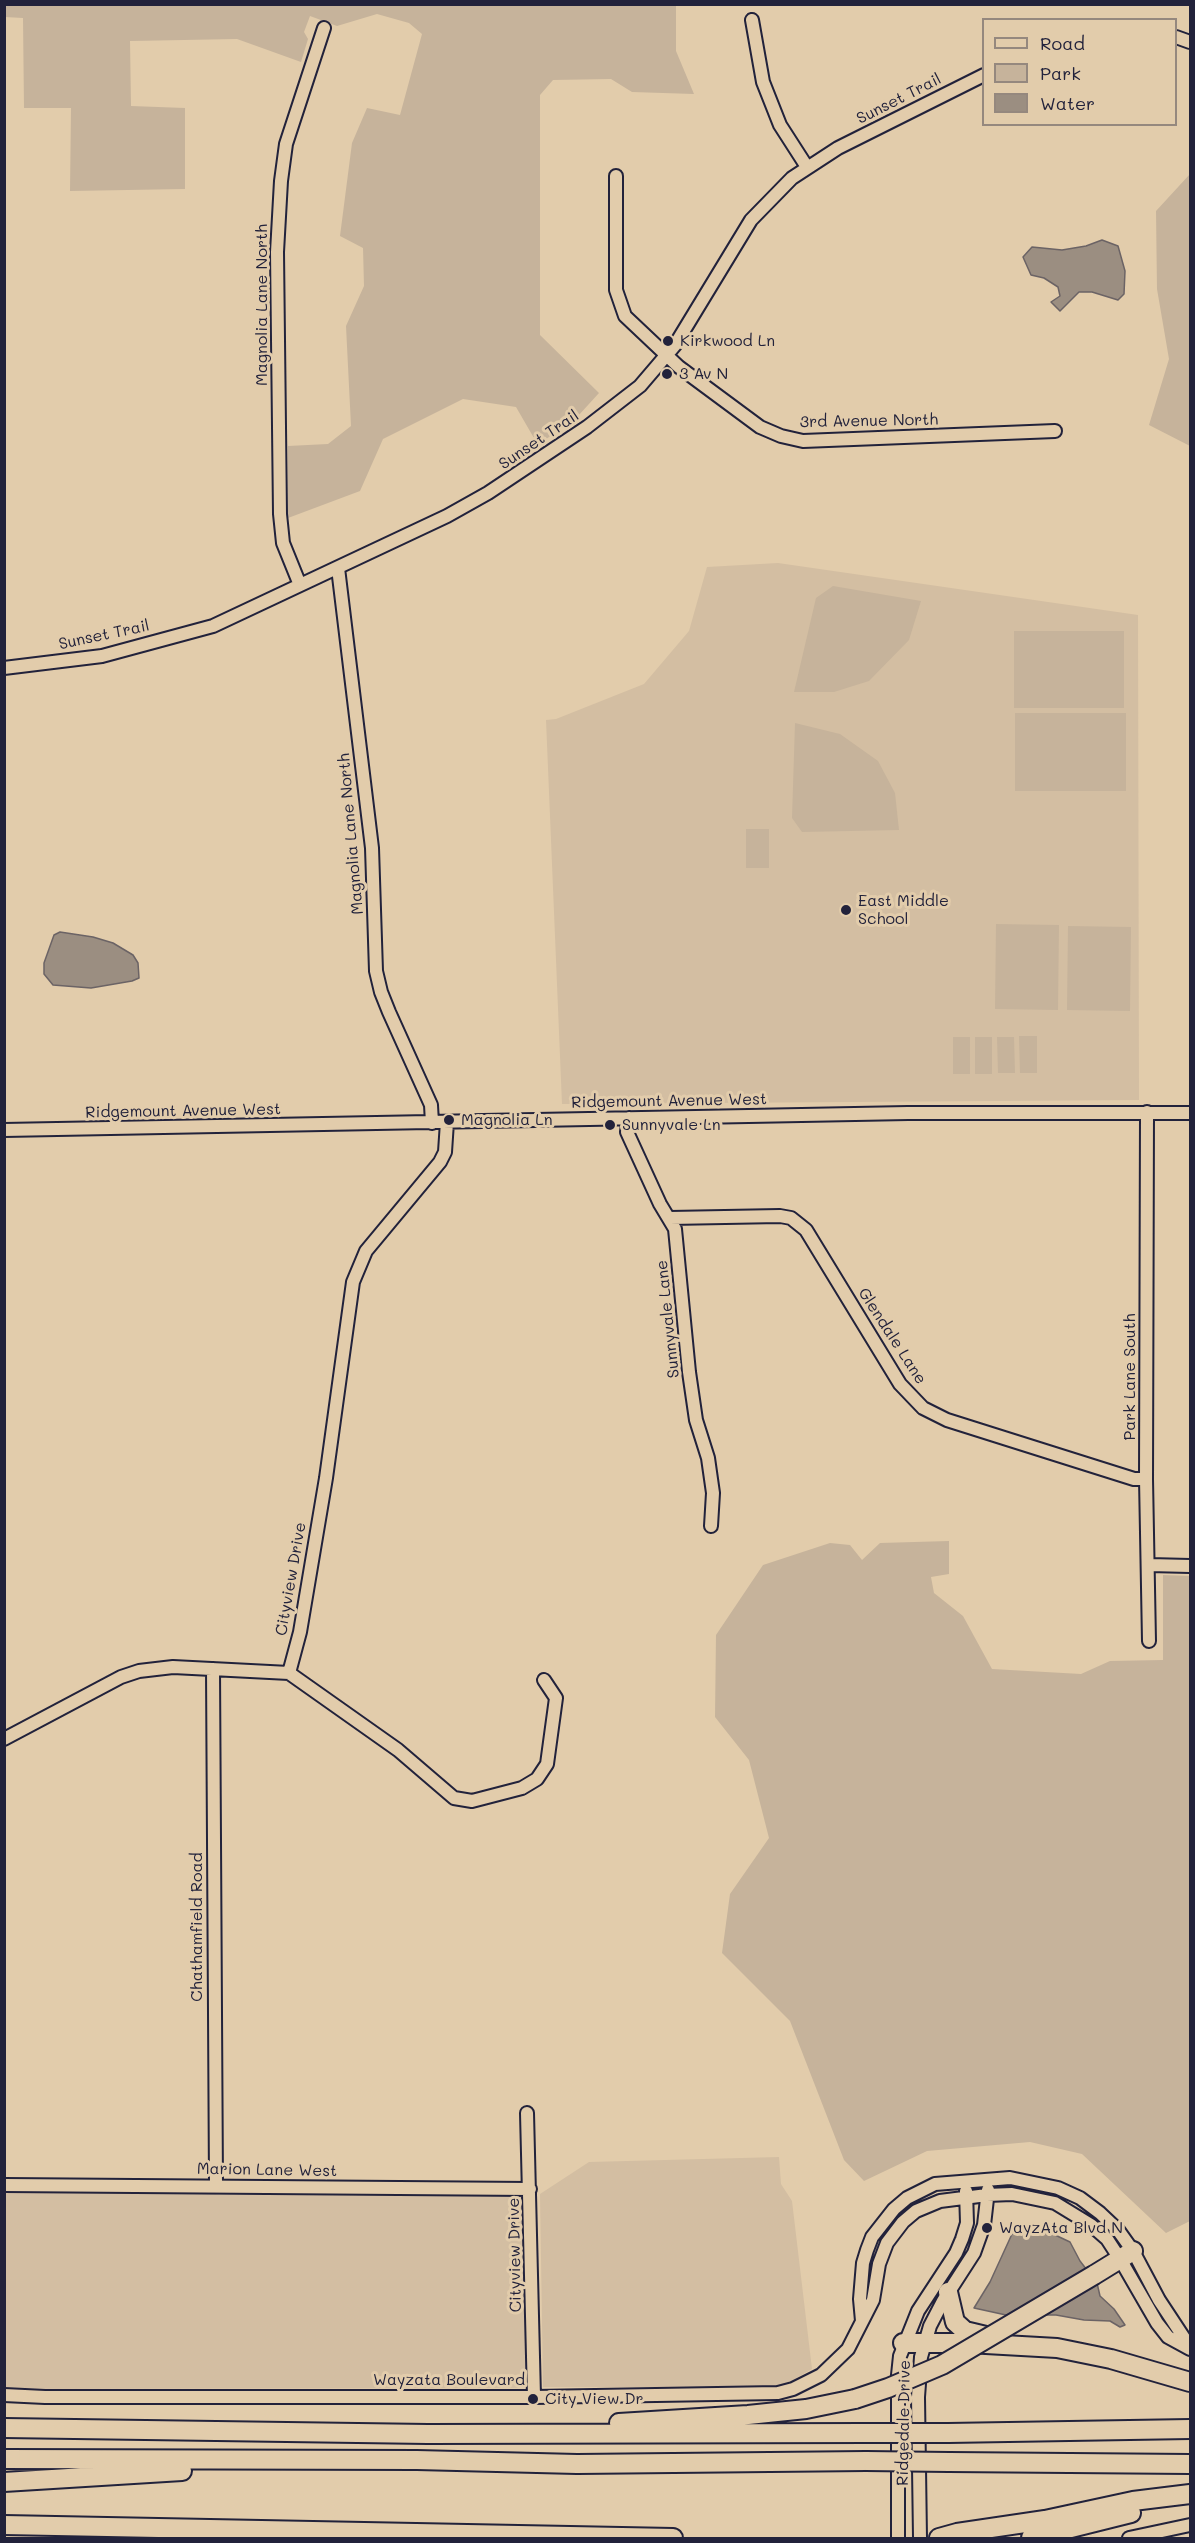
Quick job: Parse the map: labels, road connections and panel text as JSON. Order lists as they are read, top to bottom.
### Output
{
  "streets": {
    "street": [
      "Sunset Trail",
      "Magnolia Lane North",
      "3rd Avenue North",
      "Ridgemount Avenue West",
      "Sunnyvale Lane",
      "Glendale Lane",
      "Park Lane South",
      "Cityview Drive",
      "Chathamfield Road",
      "Marion Lane West",
      "Wayzata Boulevard",
      "Ridgedale Drive"
    ]
  },
  "crossings": [
    ["Sunset Trail", "Magnolia Lane North"],
    ["Sunset Trail", "3rd Avenue North"],
    ["Magnolia Lane North", "Ridgemount Avenue West"],
    ["Ridgemount Avenue West", "Sunnyvale Lane"],
    ["Ridgemount Avenue West", "Park Lane South"],
    ["Ridgemount Avenue West", "Cityview Drive"],
    ["Sunnyvale Lane", "Glendale Lane"],
    ["Glendale Lane", "Park Lane South"],
    ["Cityview Drive", "Marion Lane West"],
    ["Cityview Drive", "Wayzata Boulevard"],
    ["Chathamfield Road", "Marion Lane West"],
    ["Wayzata Boulevard", "Ridgedale Drive"]
  ],
  "places": [
    "Kirkwood Ln",
    "3 Av N",
    "East Middle School",
    "Magnolia Ln",
    "Sunnyvale Ln",
    "WayzAta Blvd N",
    "City View Dr"
  ],
  "legend": ["Road", "Park", "Water"]
}
